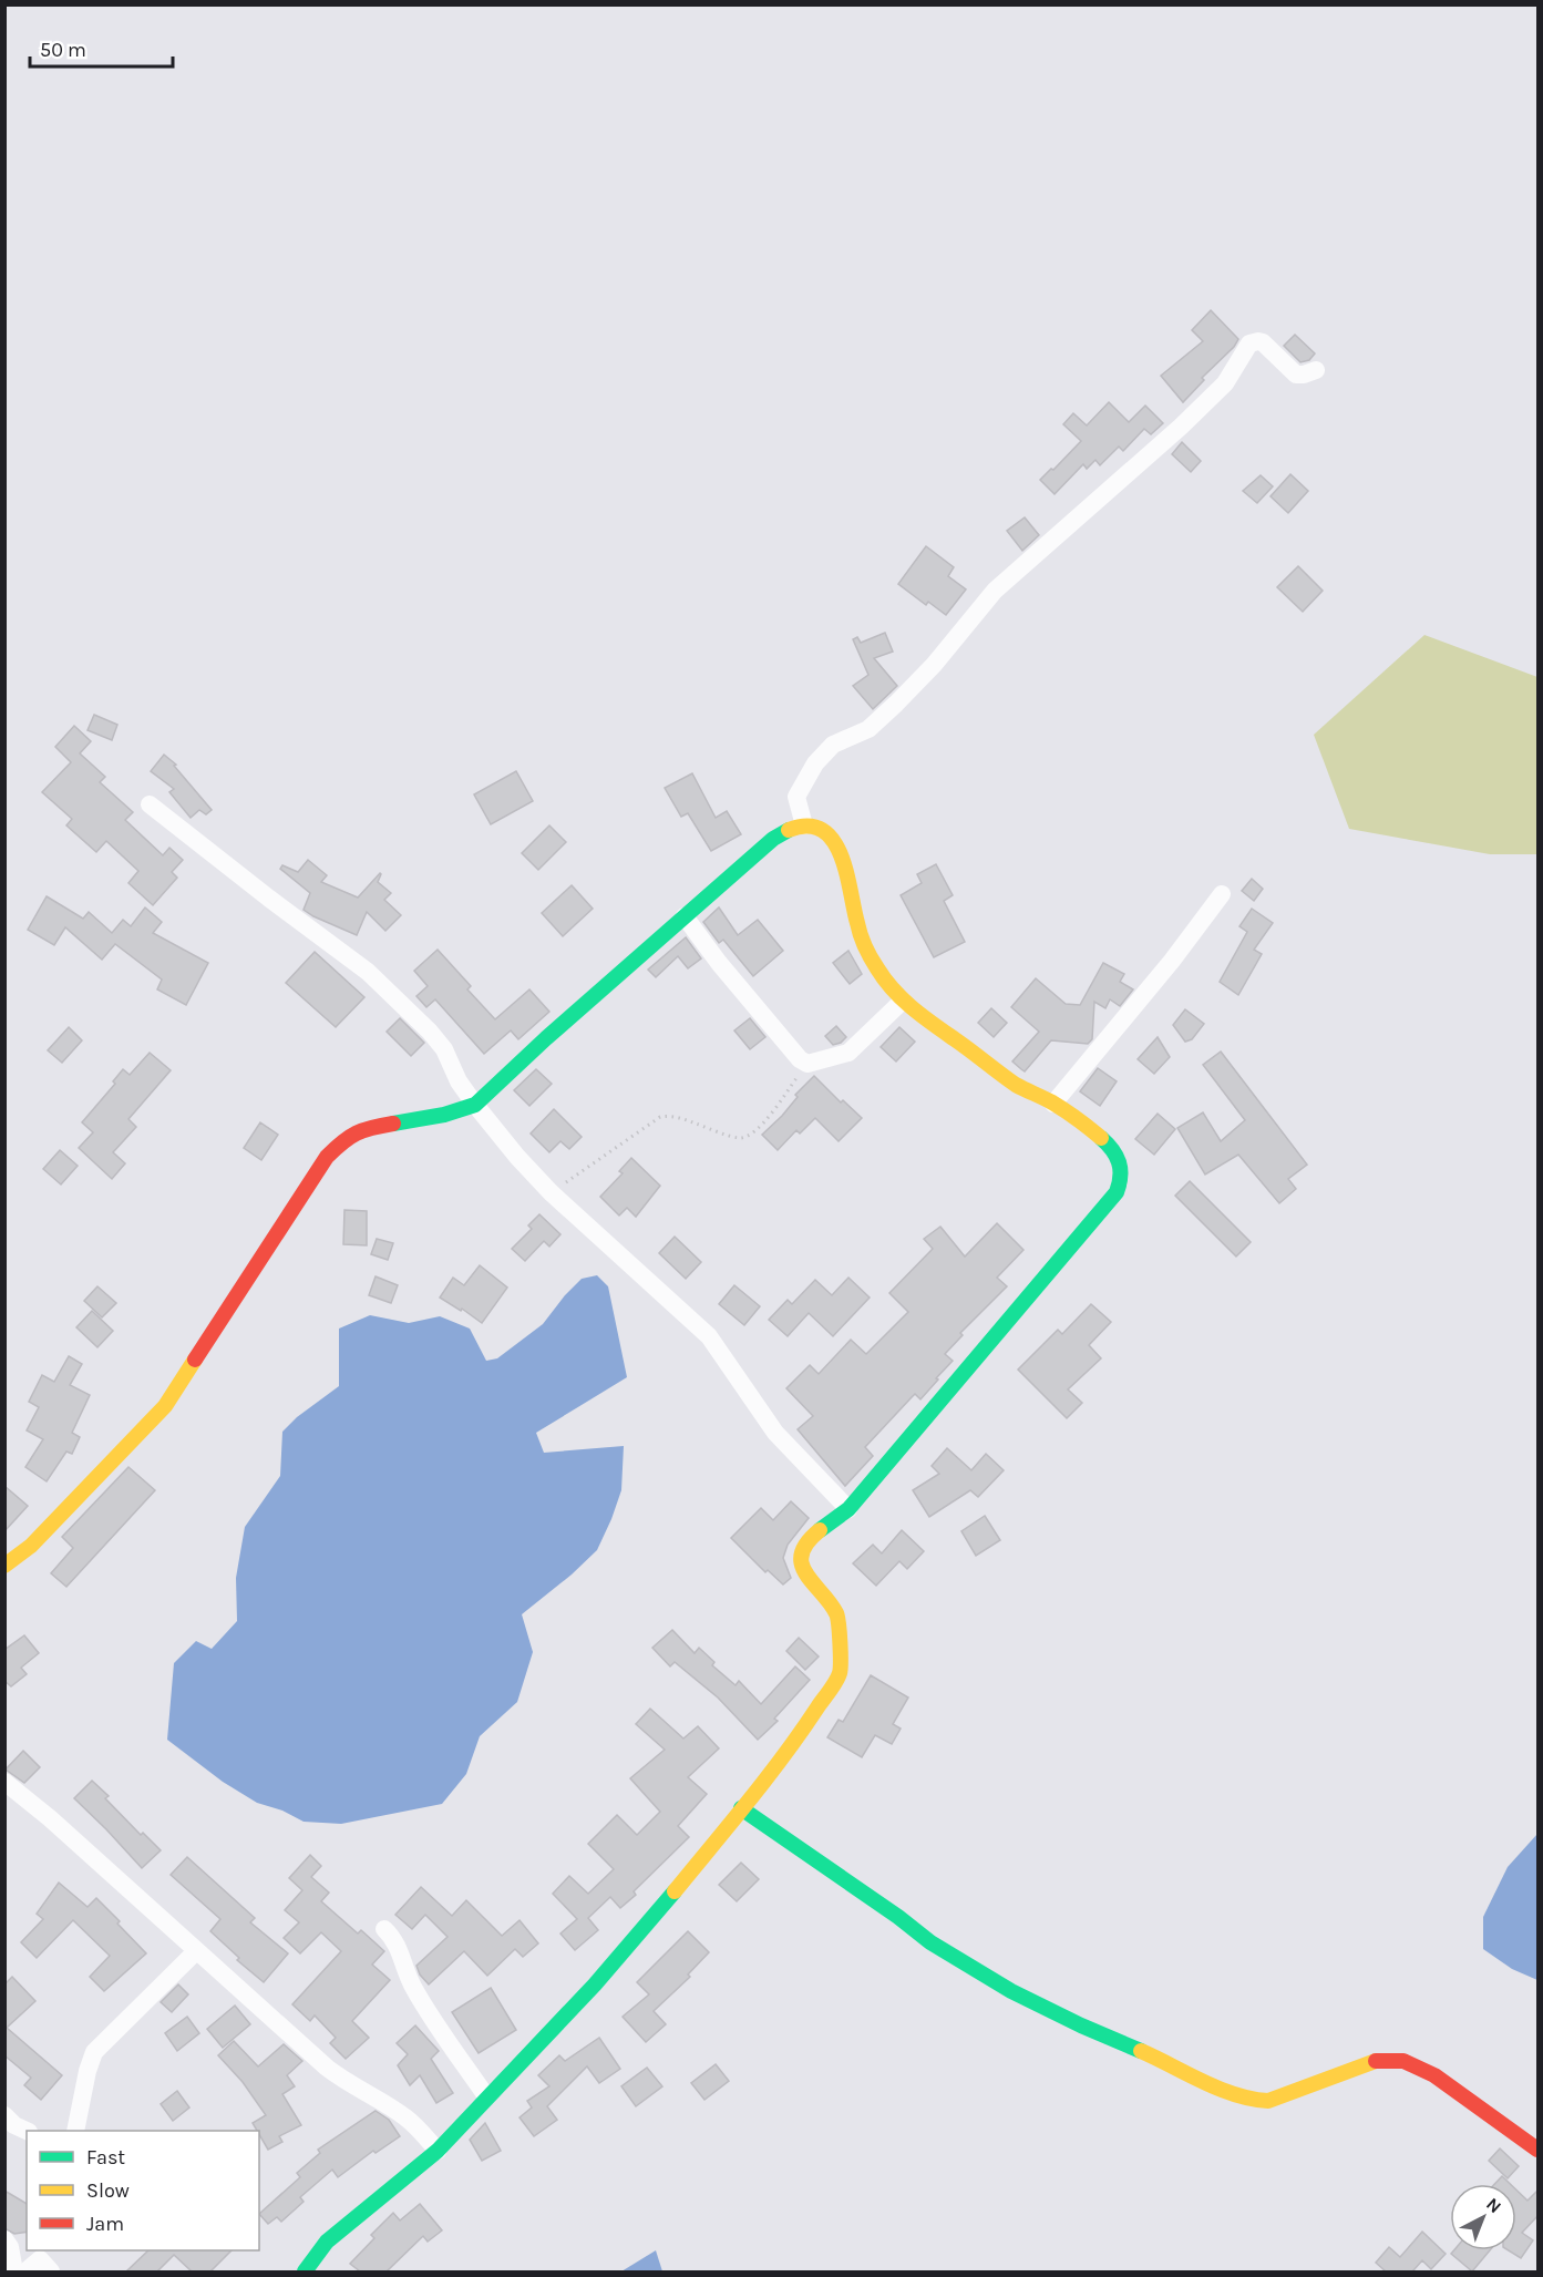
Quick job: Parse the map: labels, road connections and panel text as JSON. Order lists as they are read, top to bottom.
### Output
{
  "legend": ["Fast", "Slow", "Jam"],
  "scale_bar": "50 m",
  "north": "top right"
}
